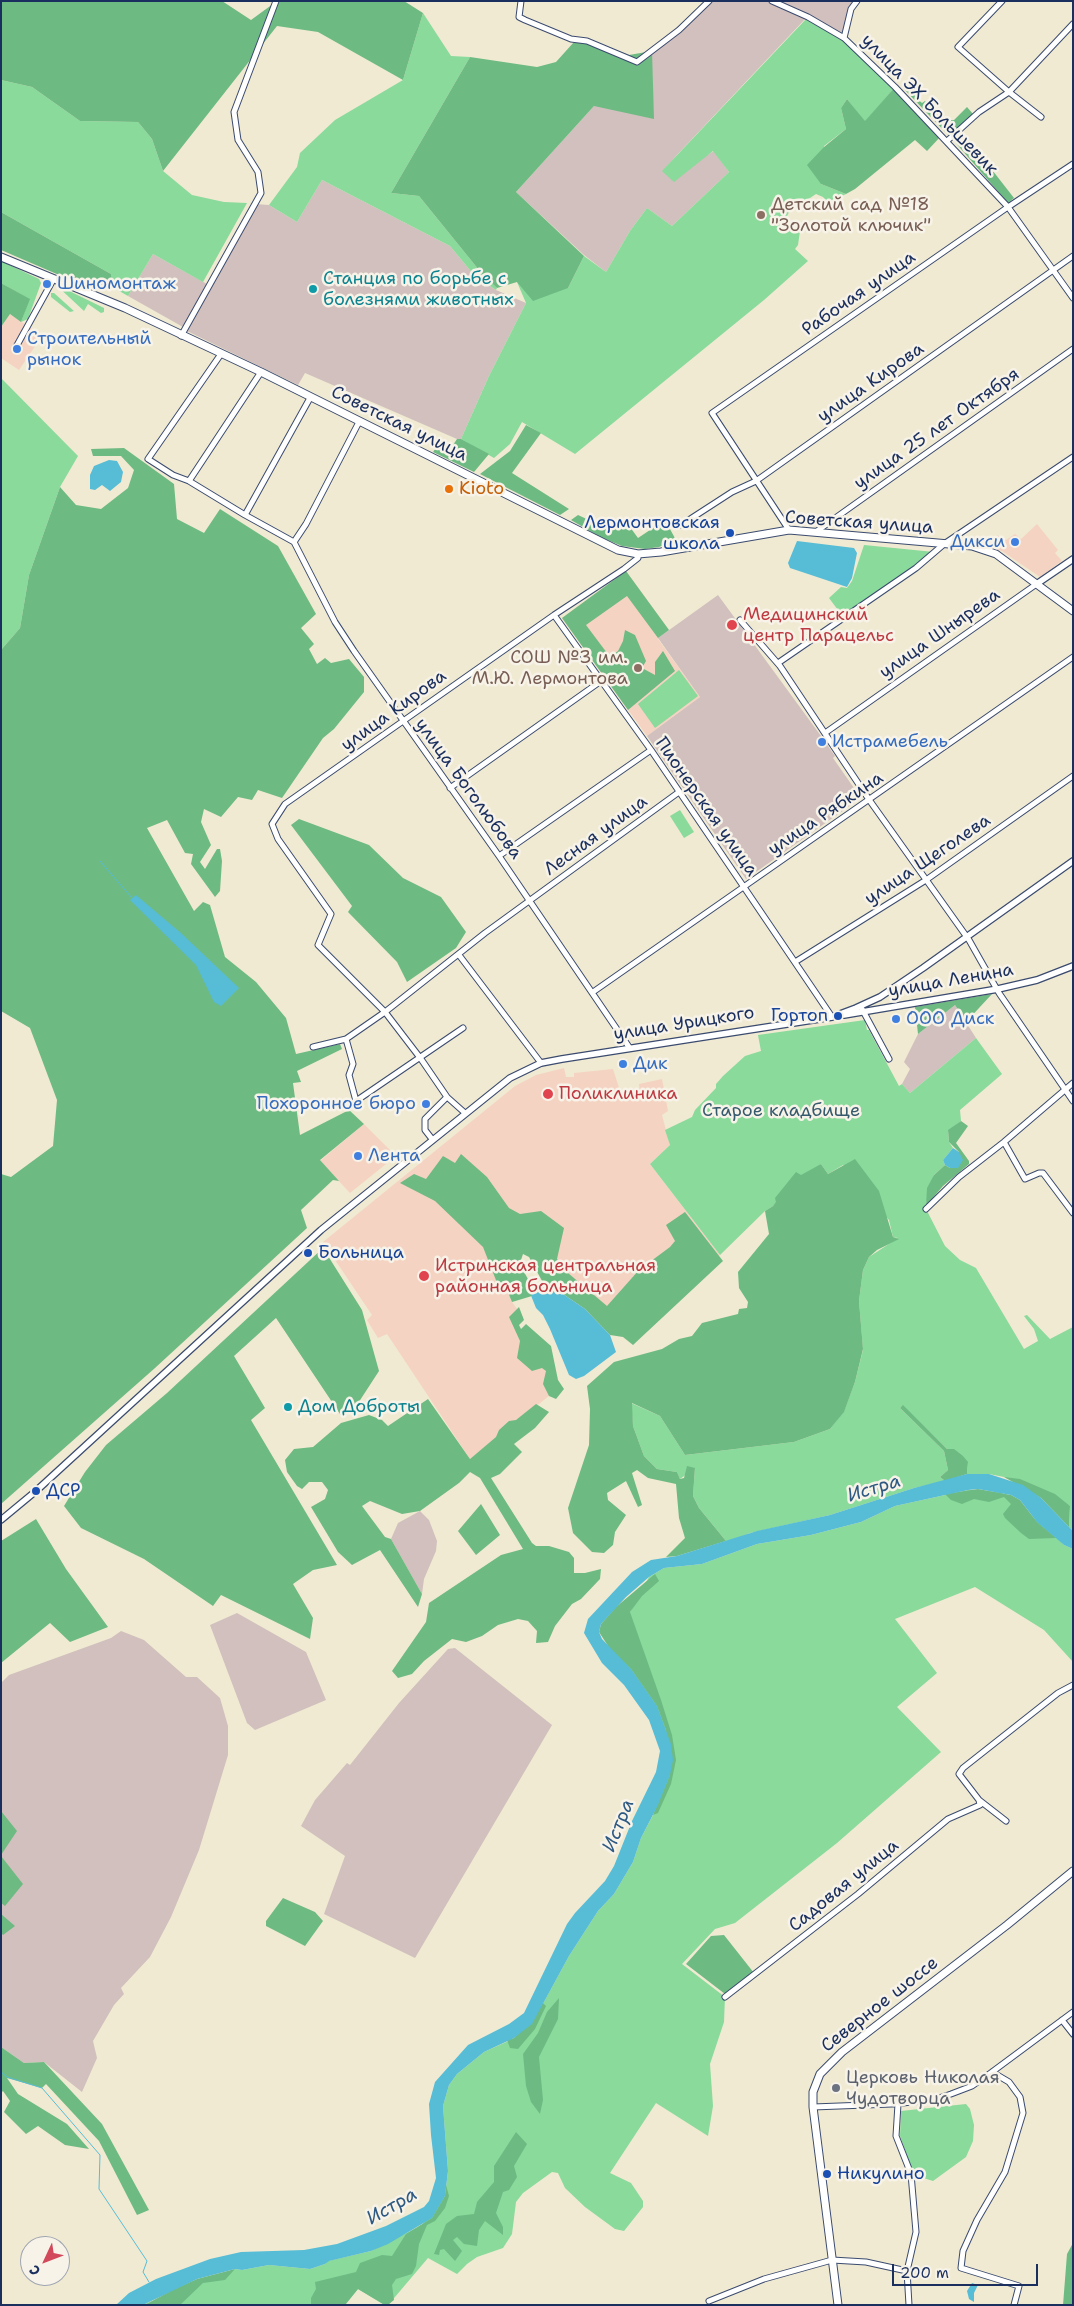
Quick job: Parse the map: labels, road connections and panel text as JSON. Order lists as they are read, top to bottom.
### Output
{
  "streets": {
    "main road": ["Советская улица", "Северное шоссе"],
    "street": [
      "улица ЭХ Большевик",
      "Рабочая улица",
      "улица Кирова",
      "улица 25 лет Октября",
      "улица Шнырева",
      "улица Боголюбова",
      "Пионерская улица",
      "улица Рябкина",
      "Лесная улица",
      "улица Щеголева",
      "улица Ленина",
      "улица Урицкого",
      "Садовая улица"
    ]
  },
  "crossings": [
    ["улица ЭХ Большевик", "Рабочая улица"],
    ["улица ЭХ Большевик", "улица Кирова"],
    ["Рабочая улица", "улица Кирова"],
    ["улица Кирова", "Советская улица"],
    ["улица Кирова", "улица Боголюбова"],
    ["улица Кирова", "Пионерская улица"],
    ["улица Кирова", "Лесная улица"],
    ["Советская улица", "улица 25 лет Октября"],
    ["Советская улица", "улица Шнырева"],
    ["улица Боголюбова", "улица Рябкина"],
    ["улица Боголюбова", "Лесная улица"],
    ["улица Боголюбова", "улица Урицкого"],
    ["Пионерская улица", "улица Рябкина"],
    ["Пионерская улица", "Лесная улица"],
    ["Пионерская улица", "улица Щеголева"],
    ["Пионерская улица", "улица Ленина"],
    ["Пионерская улица", "улица Урицкого"],
    ["улица Ленина", "улица Урицкого"]
  ],
  "water": ["Истра"],
  "parks": ["Старое кладбище"],
  "places": [
    "Детский сад №18 \"Золотой ключик\"",
    "Шиномонтаж",
    "Станция по борьбе с болезнями животных",
    "Строительный рынок",
    "Kioto",
    "Лермонтовская школа",
    "Дикси",
    "Медицинский центр Парацельс",
    "СОШ №3 им. М.Ю. Лермонтова",
    "Истрамебель",
    "Гортоп",
    "ООО Диск",
    "Дик",
    "Поликлиника",
    "Похоронное бюро",
    "Лента",
    "Больница",
    "Истринская центральная районная больница",
    "Дом Доброты",
    "ДСР",
    "Церковь Николая Чудотворца",
    "Никулино"
  ],
  "scale_bar": "200 m",
  "north": "bottom left"
}
